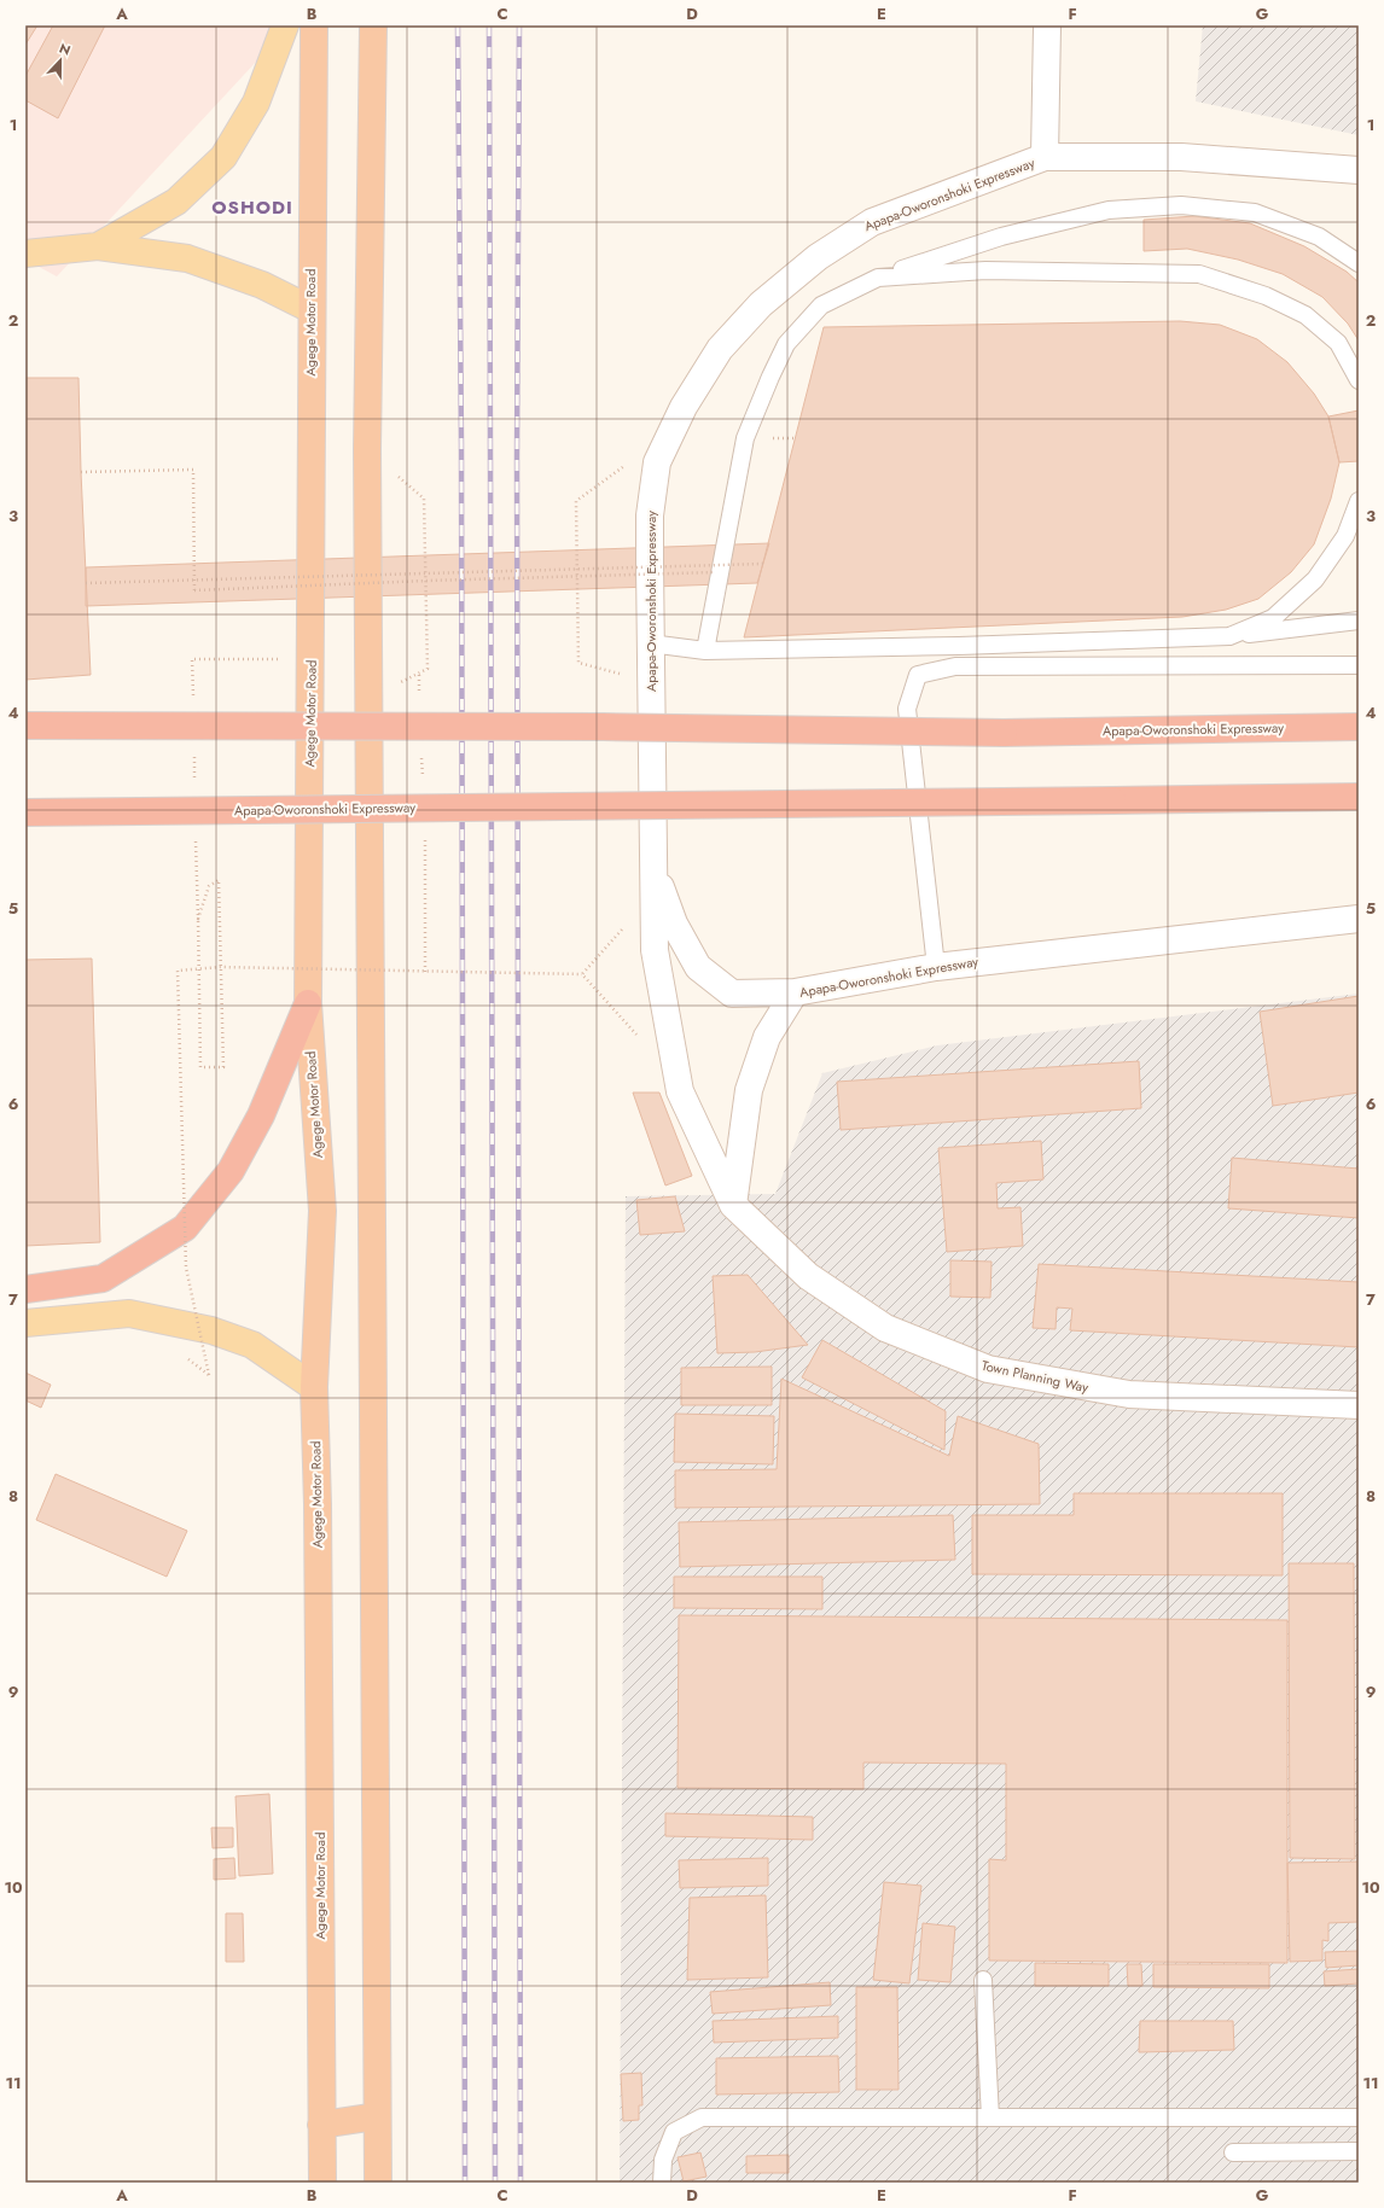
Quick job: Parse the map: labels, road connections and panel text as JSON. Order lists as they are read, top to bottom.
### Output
{
  "streets": {
    "highway": ["Apapa-Oworonshoki Expressway", "Agege Motor Road"],
    "main road": ["Town Planning Way"]
  },
  "crossings": [
    ["Apapa-Oworonshoki Expressway", "Town Planning Way"]
  ],
  "districts": ["OSHODI"],
  "north": "top",
  "grid": {
    "columns": [
      "A",
      "B",
      "C",
      "D",
      "E",
      "F",
      "G"
    ],
    "rows": [
      "1",
      "2",
      "3",
      "4",
      "5",
      "6",
      "7",
      "8",
      "9",
      "10",
      "11"
    ]
  }
}
